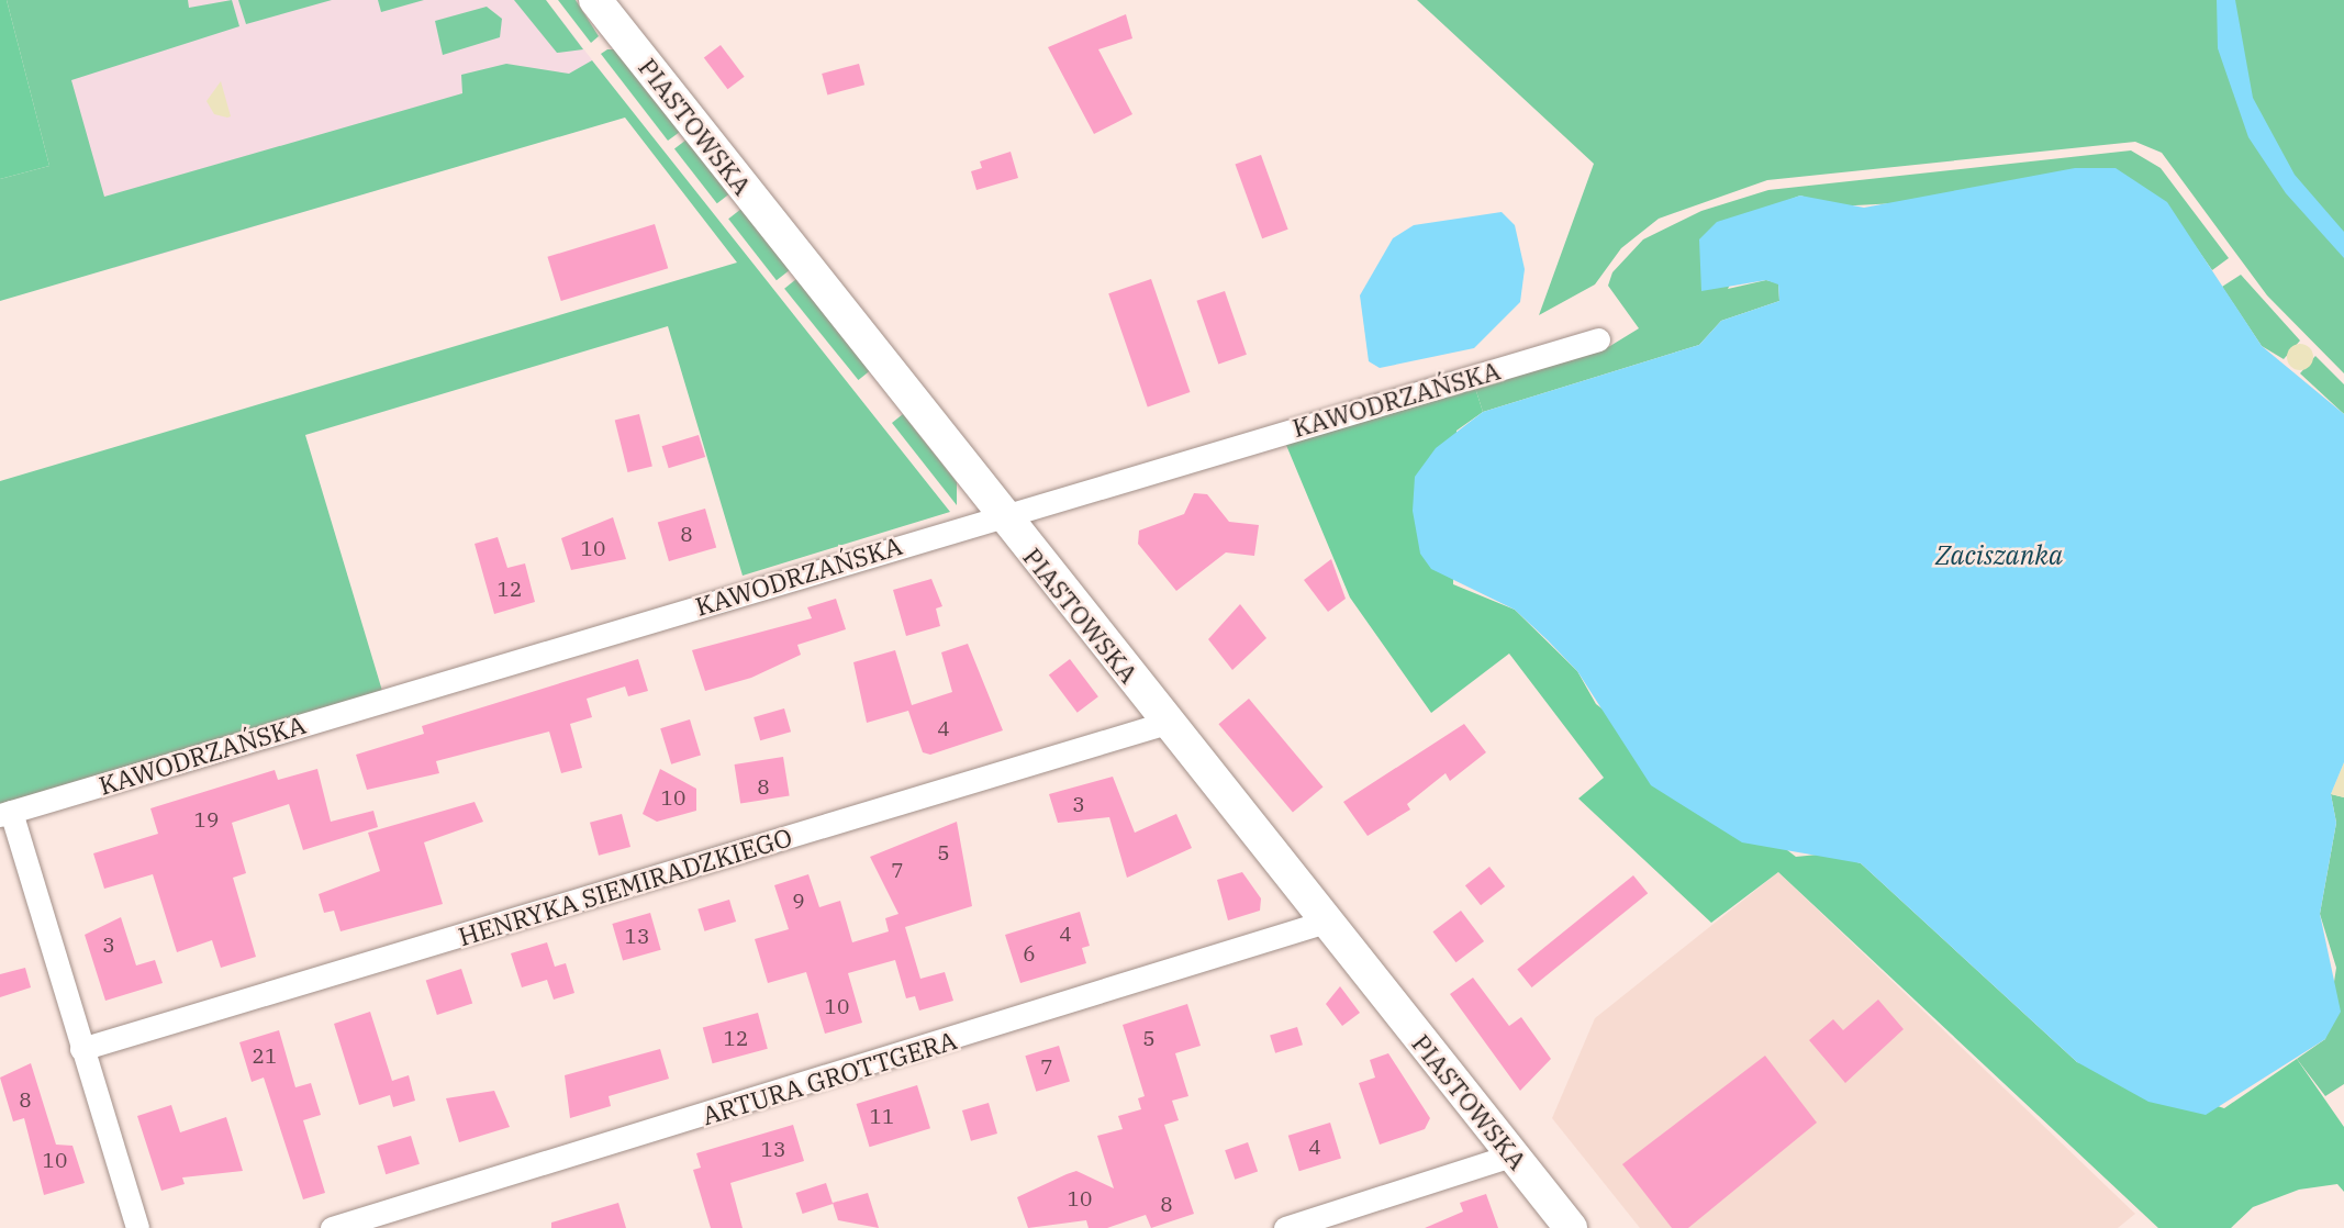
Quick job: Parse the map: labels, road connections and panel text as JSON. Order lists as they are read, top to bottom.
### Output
{
  "streets": {
    "street": [
      "PIASTOWSKA",
      "KAWODRZAŃSKA",
      "HENRYKA SIEMIRADZKIEGO",
      "ARTURA GROTTGERA"
    ]
  },
  "crossings": [
    ["PIASTOWSKA", "KAWODRZAŃSKA"],
    ["PIASTOWSKA", "HENRYKA SIEMIRADZKIEGO"],
    ["PIASTOWSKA", "ARTURA GROTTGERA"]
  ],
  "water": ["Zaciszanka"],
  "house_numbers": [
    "8",
    "10",
    "12",
    "4",
    "8",
    "10",
    "3",
    "19",
    "5",
    "7",
    "9",
    "4",
    "13",
    "3",
    "6",
    "10",
    "12",
    "5",
    "21",
    "7",
    "8",
    "11",
    "4",
    "13",
    "10",
    "10",
    "8"
  ]
}
